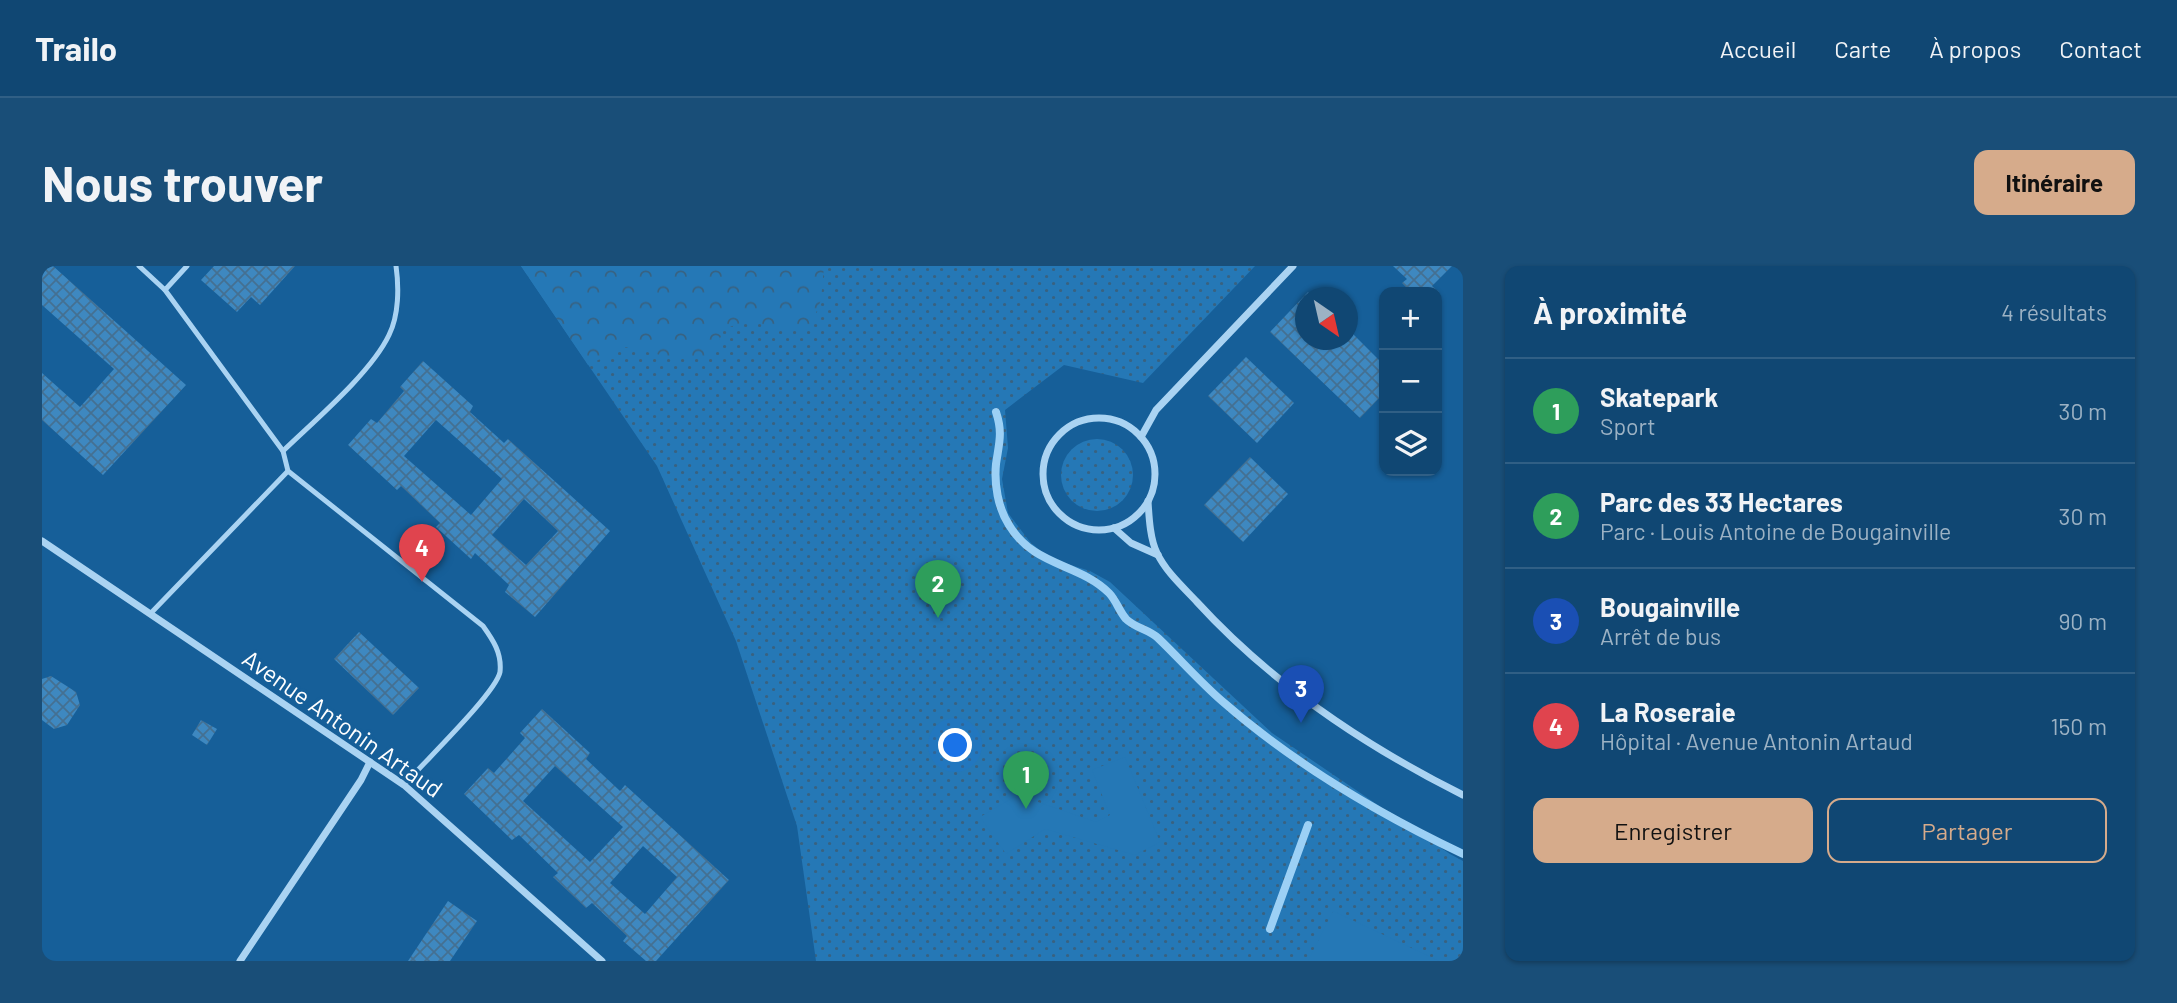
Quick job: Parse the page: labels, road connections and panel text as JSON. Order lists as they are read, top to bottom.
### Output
{
  "streets": {
    "street": ["Avenue Antonin Artaud"]
  },
  "north": "bottom right",
  "page": {
    "header": "Trailo",
    "nav": [
      "Accueil",
      "Carte",
      "À propos",
      "Contact"
    ],
    "buttons": [
      "Itinéraire",
      ["Enregistrer", "Partager"]
    ],
    "title": "Nous trouver",
    "heading": ["À proximité", "4 résultats"],
    "map_buttons": ["+", "−"],
    "list": [
      {
        "mark": "1",
        "name": "Skatepark",
        "note": "Sport",
        "value": "30 m"
      },
      {
        "mark": "2",
        "name": "Parc des 33 Hectares",
        "note": "Parc · Louis Antoine de Bougainville",
        "value": "30 m"
      },
      {
        "mark": "3",
        "name": "Bougainville",
        "note": "Arrêt de bus",
        "value": "90 m"
      },
      {
        "mark": "4",
        "name": "La Roseraie",
        "note": "Hôpital · Avenue Antonin Artaud",
        "value": "150 m"
      }
    ],
    "pins": [
      "4",
      "2",
      "3",
      "1"
    ]
  }
}
